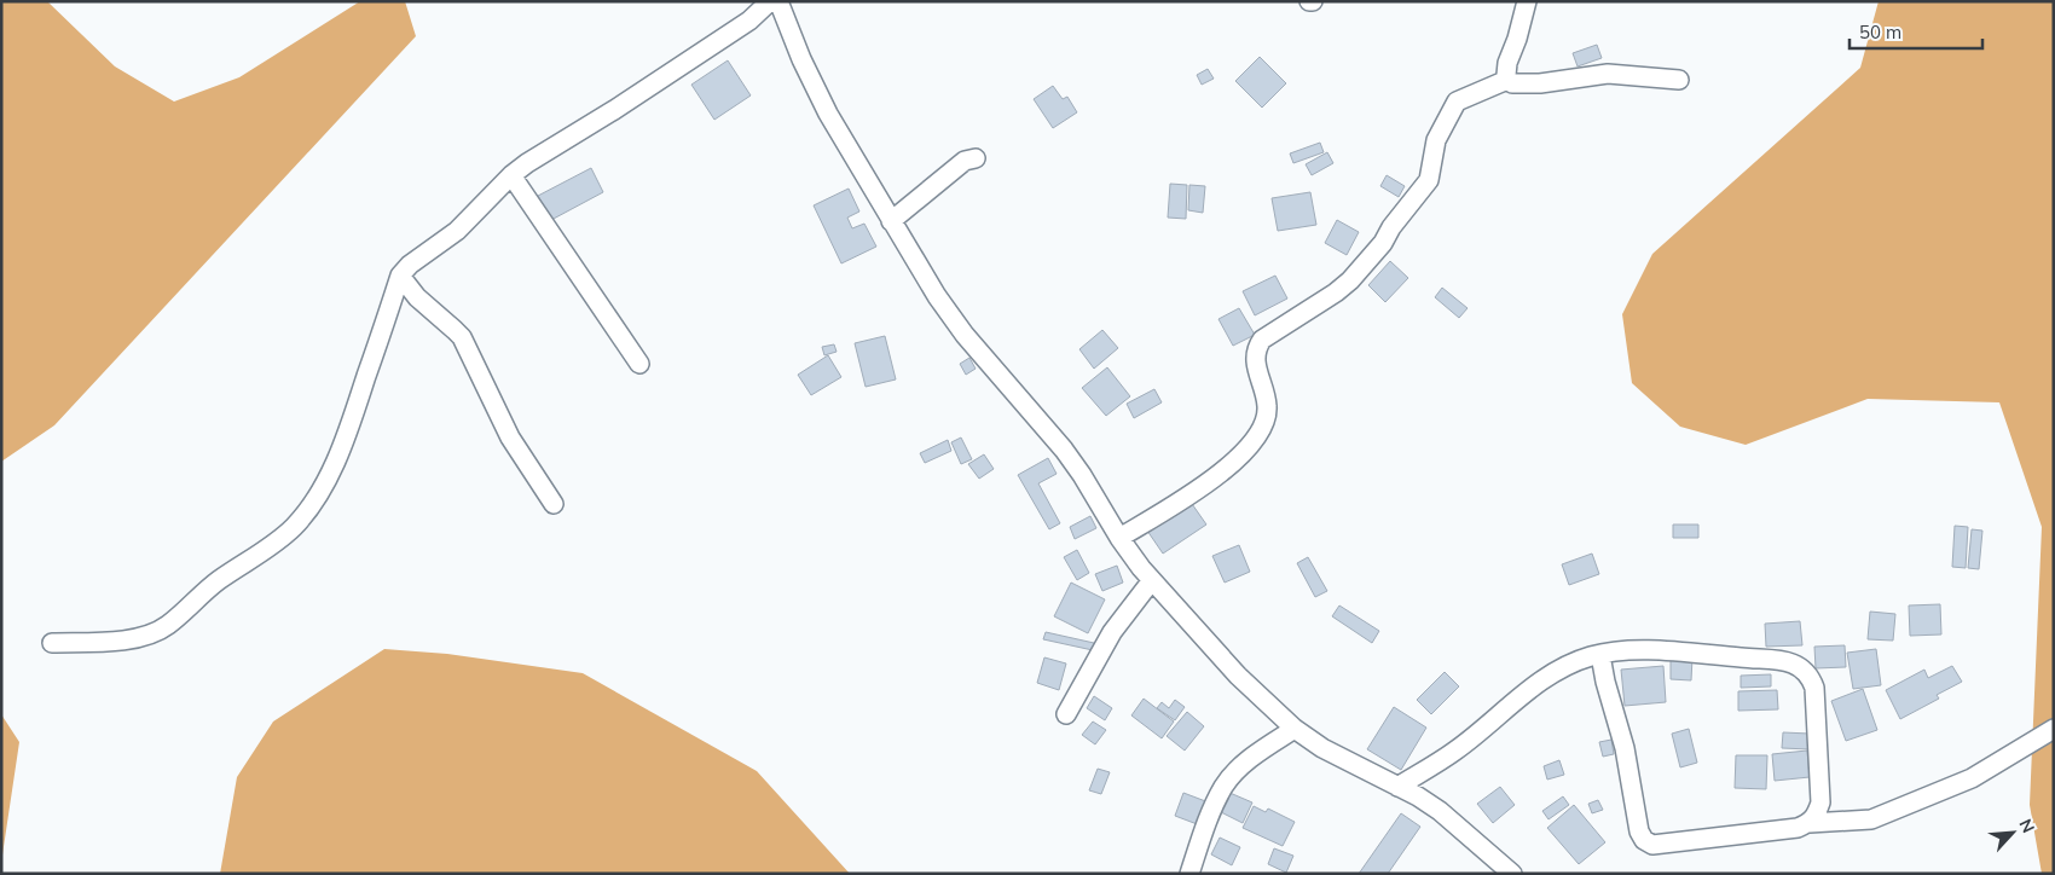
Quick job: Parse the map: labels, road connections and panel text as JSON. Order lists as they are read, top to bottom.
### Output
{
  "scale_bar": "50 m",
  "north": "top right"
}
